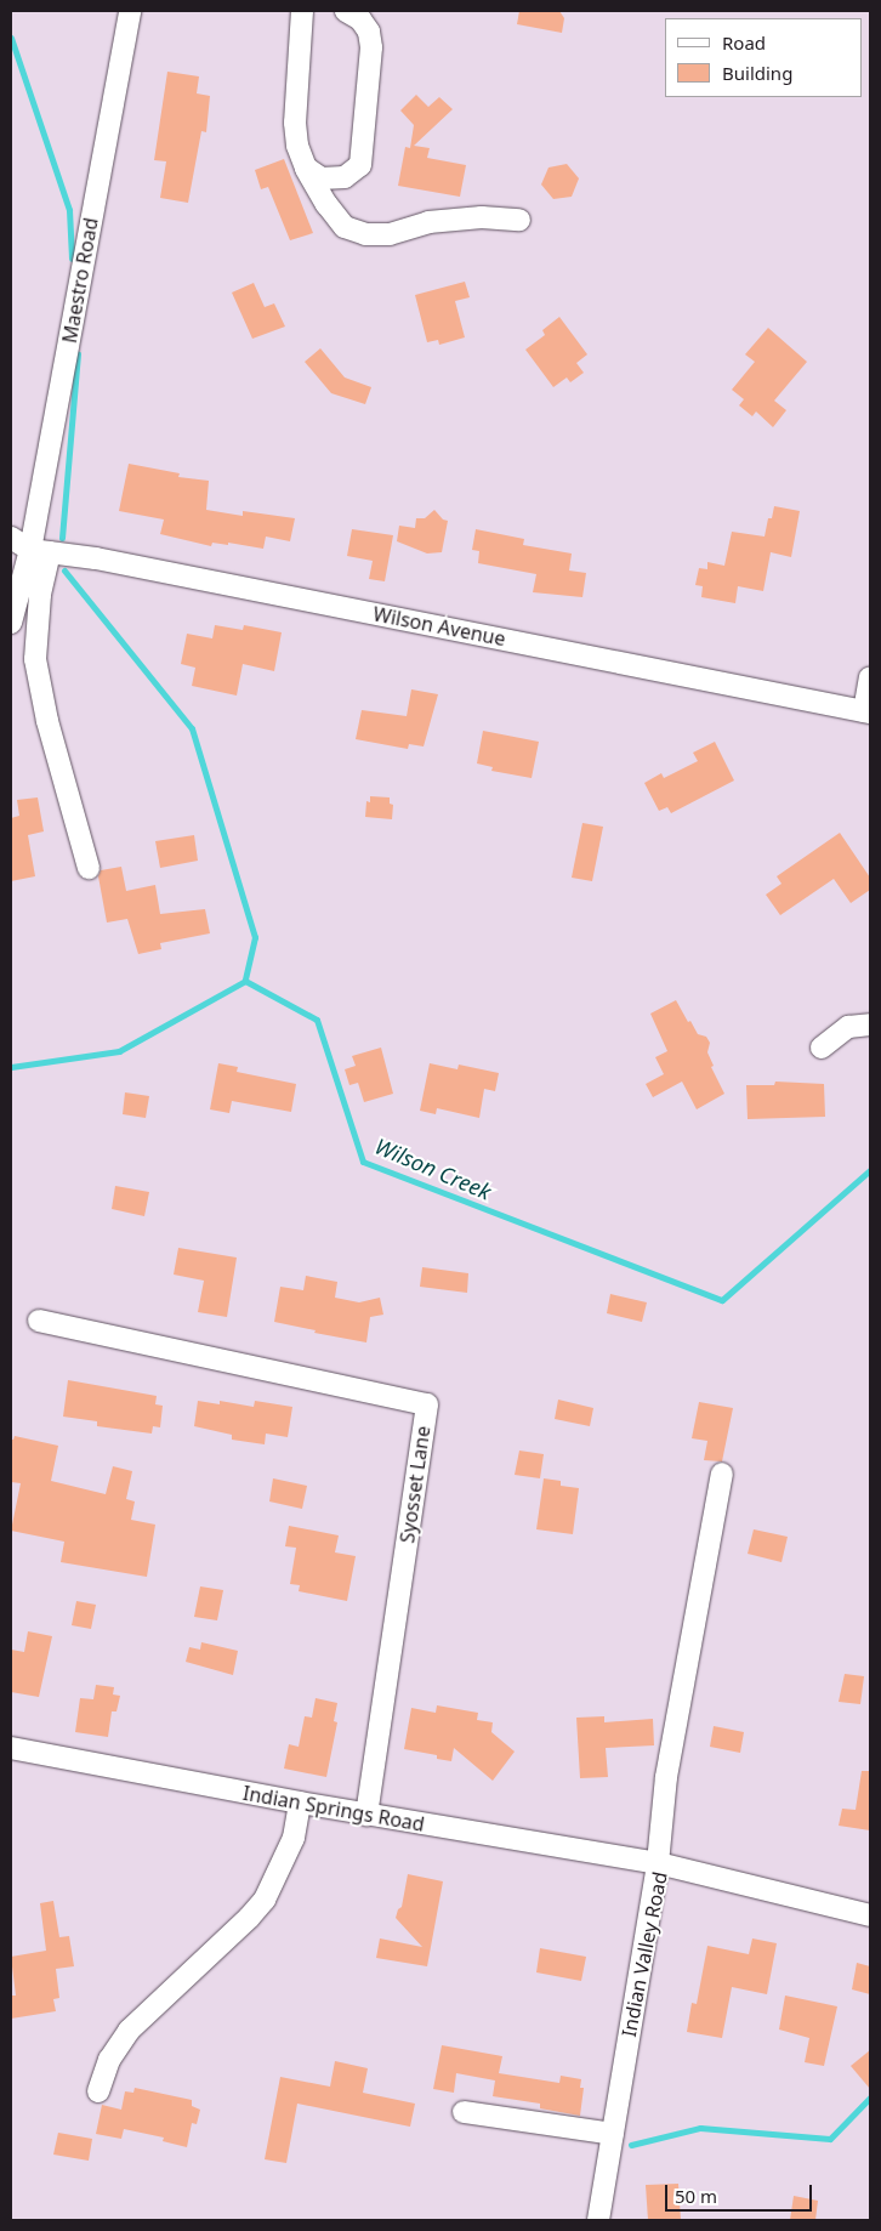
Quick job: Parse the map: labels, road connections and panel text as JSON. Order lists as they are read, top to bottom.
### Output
{
  "streets": {
    "street": [
      "Maestro Road",
      "Wilson Avenue",
      "Syosset Lane",
      "Indian Springs Road",
      "Indian Valley Road"
    ]
  },
  "crossings": [
    ["Maestro Road", "Wilson Avenue"],
    ["Syosset Lane", "Indian Springs Road"],
    ["Indian Springs Road", "Indian Valley Road"]
  ],
  "water": ["Wilson Creek"],
  "legend": ["Road", "Building"],
  "scale_bar": "50 m"
}
